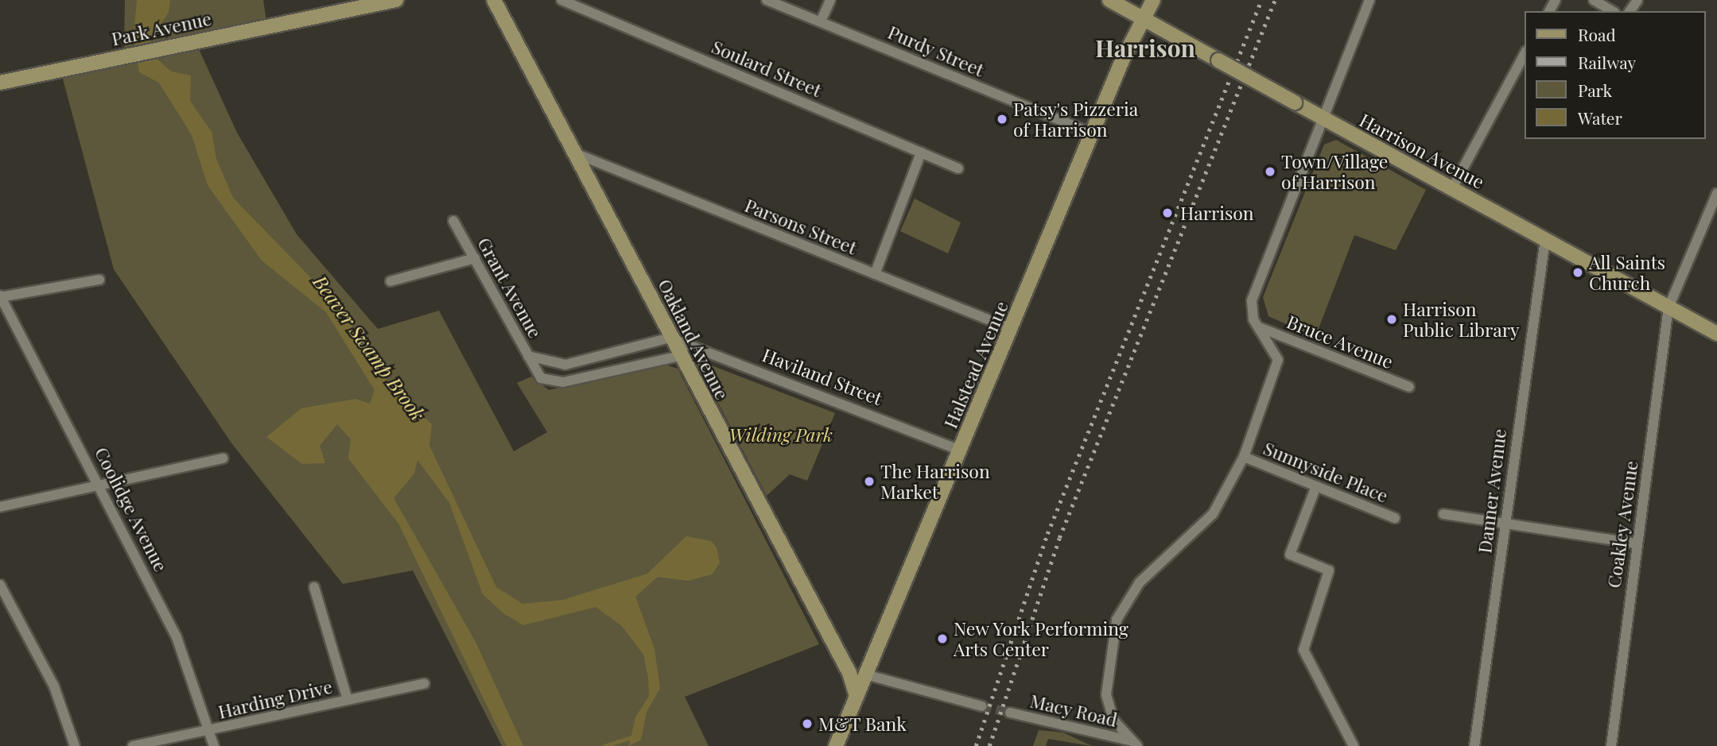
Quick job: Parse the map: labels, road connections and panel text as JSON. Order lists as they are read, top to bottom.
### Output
{
  "streets": {
    "street": [
      "Park Avenue",
      "Purdy Street",
      "Soulard Street",
      "Harrison Avenue",
      "Parsons Street",
      "Grant Avenue",
      "Oakland Avenue",
      "Bruce Avenue",
      "Halstead Avenue",
      "Haviland Street",
      "Sunnyside Place",
      "Danner Avenue",
      "Coolidge Avenue",
      "Coakley Avenue",
      "Harding Drive",
      "Macy Road"
    ]
  },
  "crossings": [
    ["Purdy Street", "Halstead Avenue"],
    ["Harrison Avenue", "Halstead Avenue"],
    ["Harrison Avenue", "Danner Avenue"],
    ["Harrison Avenue", "Coakley Avenue"],
    ["Parsons Street", "Oakland Avenue"],
    ["Parsons Street", "Halstead Avenue"],
    ["Grant Avenue", "Oakland Avenue"],
    ["Oakland Avenue", "Halstead Avenue"],
    ["Oakland Avenue", "Haviland Street"],
    ["Halstead Avenue", "Haviland Street"],
    ["Coolidge Avenue", "Harding Drive"]
  ],
  "districts": ["Harrison"],
  "water": ["Beaver Swamp Brook"],
  "parks": ["Wilding Park"],
  "places": [
    "Patsy's Pizzeria of Harrison",
    "Town/Village of Harrison",
    "Harrison",
    "All Saints Church",
    "Harrison Public Library",
    "The Harrison Market",
    "New York Performing Arts Center",
    "M&T Bank"
  ],
  "legend": [
    "Road",
    "Railway",
    "Park",
    "Water"
  ]
}
